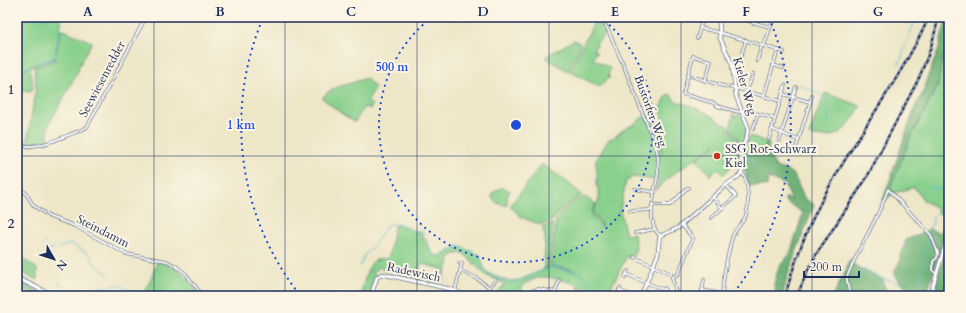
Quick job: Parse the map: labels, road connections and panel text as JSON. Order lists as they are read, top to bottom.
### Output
{
  "streets": {
    "street": [
      "Seewiesenredder",
      "Kieler Weg",
      "Bustorfer Weg",
      "Steindamm",
      "Radewisch"
    ]
  },
  "places": ["SSG Rot-Schwarz Kiel"],
  "scale_bar": "200 m",
  "north": "bottom right",
  "grid": {
    "columns": [
      "A",
      "B",
      "C",
      "D",
      "E",
      "F",
      "G"
    ],
    "rows": ["1", "2"]
  },
  "rings": ["500 m", "1 km"]
}
